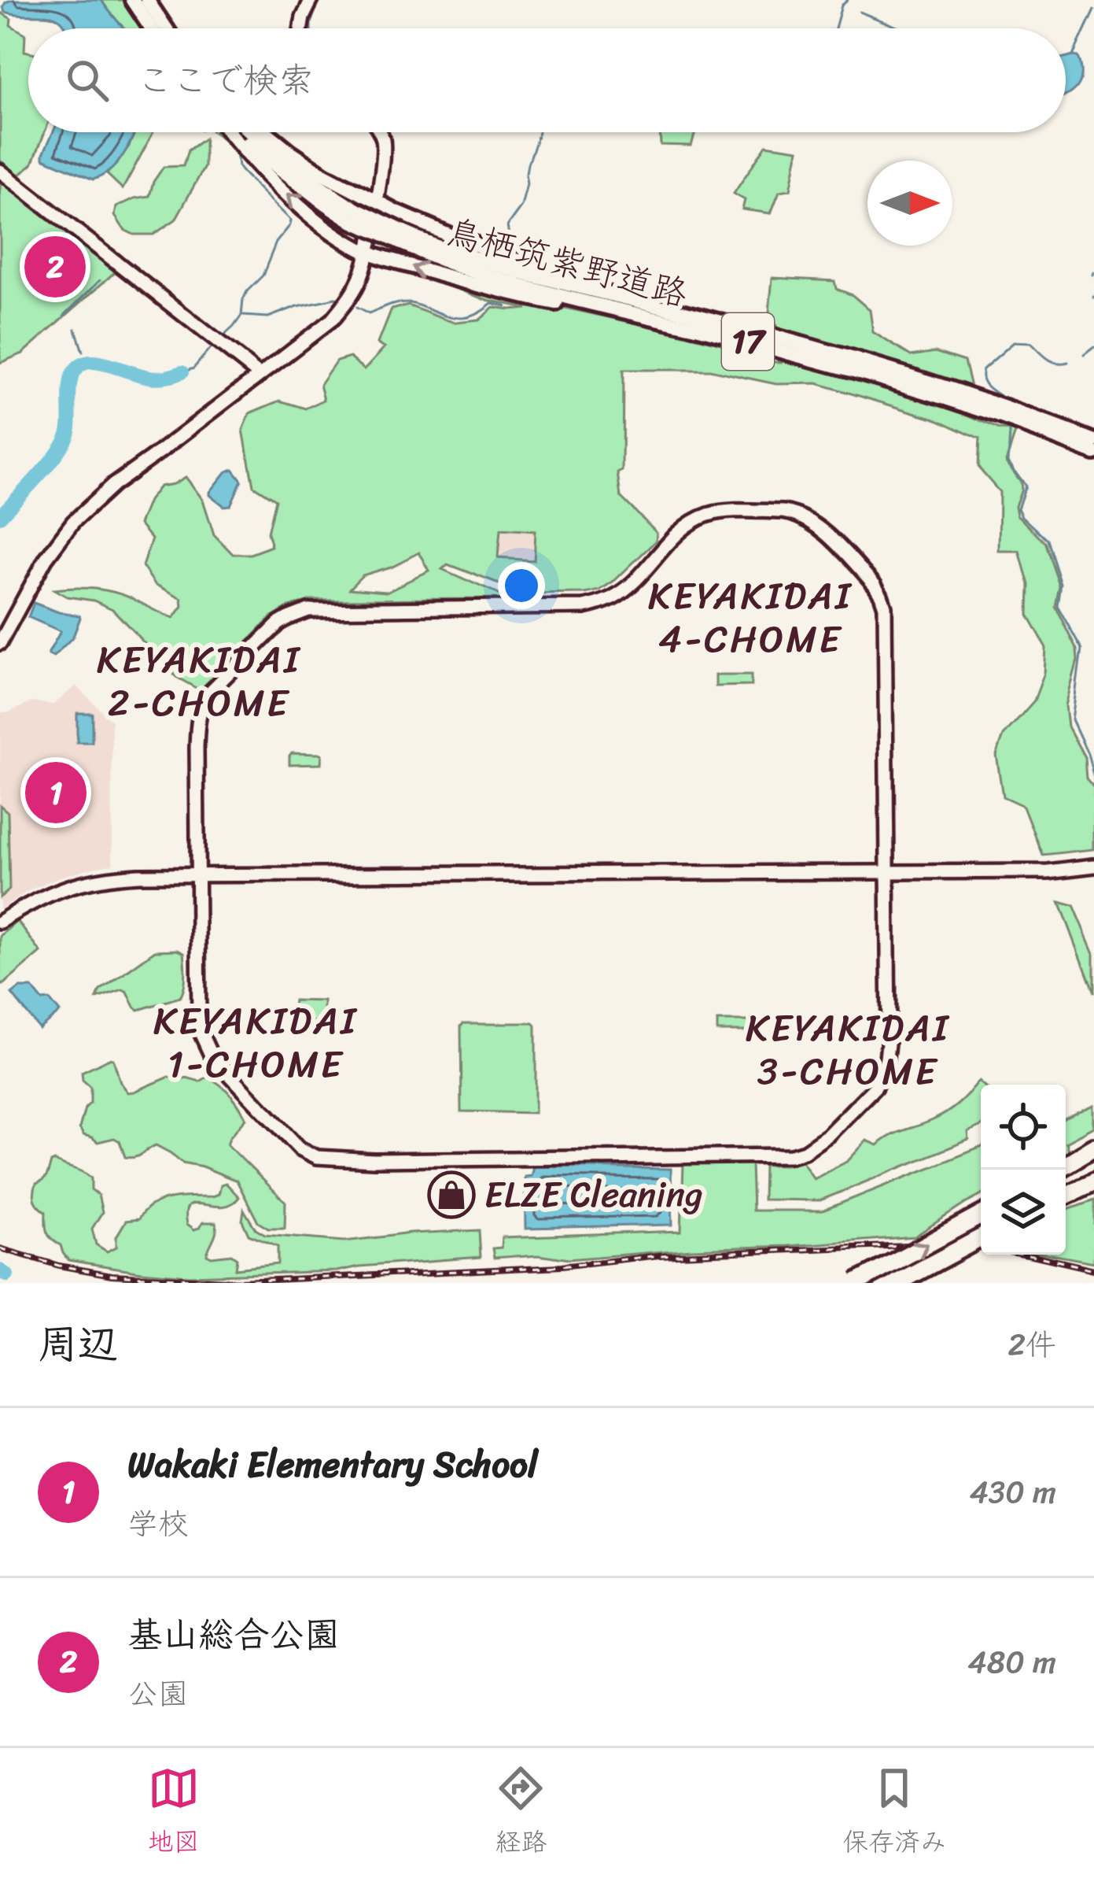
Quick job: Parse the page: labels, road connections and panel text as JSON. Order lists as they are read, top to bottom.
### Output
{
  "streets": {
    "main road": ["鳥栖筑紫野道路", "17"]
  },
  "crossings": [
    ["鳥栖筑紫野道路", "17"]
  ],
  "districts": [
    "KEYAKIDAI 4-CHOME",
    "KEYAKIDAI 2-CHOME",
    "KEYAKIDAI 1-CHOME",
    "KEYAKIDAI 3-CHOME"
  ],
  "places": {
    "shop": ["ELZE Cleaning"]
  },
  "north": "right",
  "page": {
    "search": "ここで検索",
    "pins": ["2", "1"],
    "heading": ["周辺", "2件"],
    "list": [
      {
        "mark": "1",
        "name": "Wakaki Elementary School",
        "note": "学校",
        "value": "430 m"
      },
      {
        "mark": "2",
        "name": "基山総合公園",
        "note": "公園",
        "value": "480 m"
      }
    ],
    "nav": ["地図", "経路", "保存済み"]
  }
}
